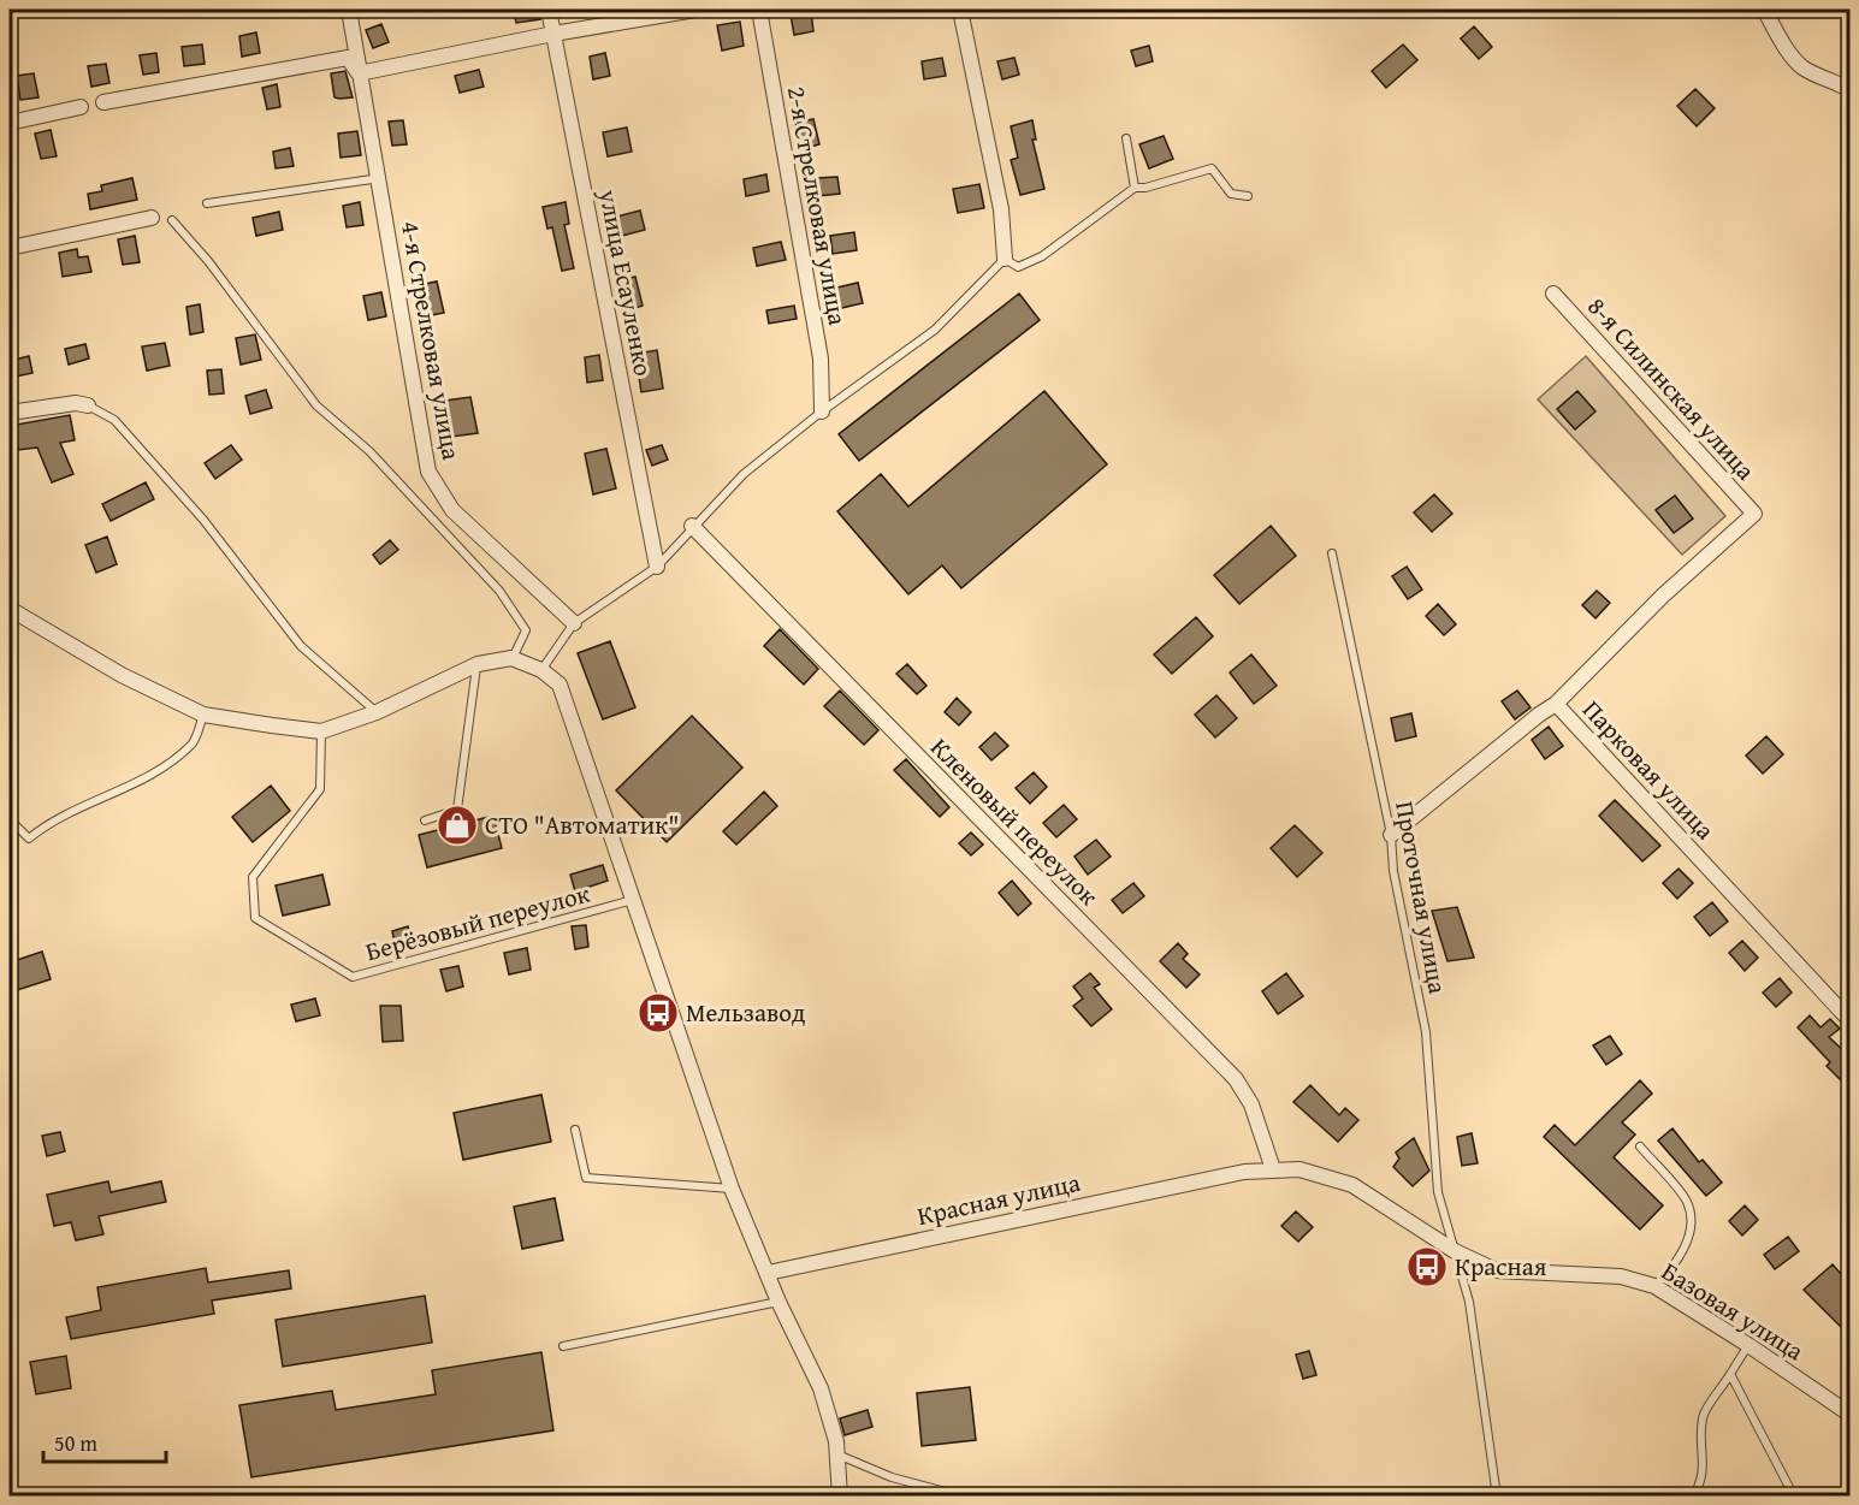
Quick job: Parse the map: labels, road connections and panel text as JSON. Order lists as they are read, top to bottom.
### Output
{
  "streets": {
    "street": [
      "2-я Стрелковая улица",
      "улица Есауленко",
      "4-я Стрелковая улица",
      "8-я Силинская улица",
      "Парковая улица",
      "Кленовый переулок",
      "Красная улица",
      "Базовая улица"
    ],
    "lane": ["Проточная улица", "Берёзовый переулок"]
  },
  "crossings": [
    ["8-я Силинская улица", "Парковая улица"],
    ["Парковая улица", "Проточная улица"],
    ["Кленовый переулок", "Красная улица"],
    ["Проточная улица", "Красная улица"],
    ["Проточная улица", "Базовая улица"],
    ["Красная улица", "Базовая улица"]
  ],
  "places": {
    "shop": ["СТО \"Автоматик\""],
    "bus stop": ["Мельзавод", "Красная"]
  },
  "scale_bar": "50 m"
}
